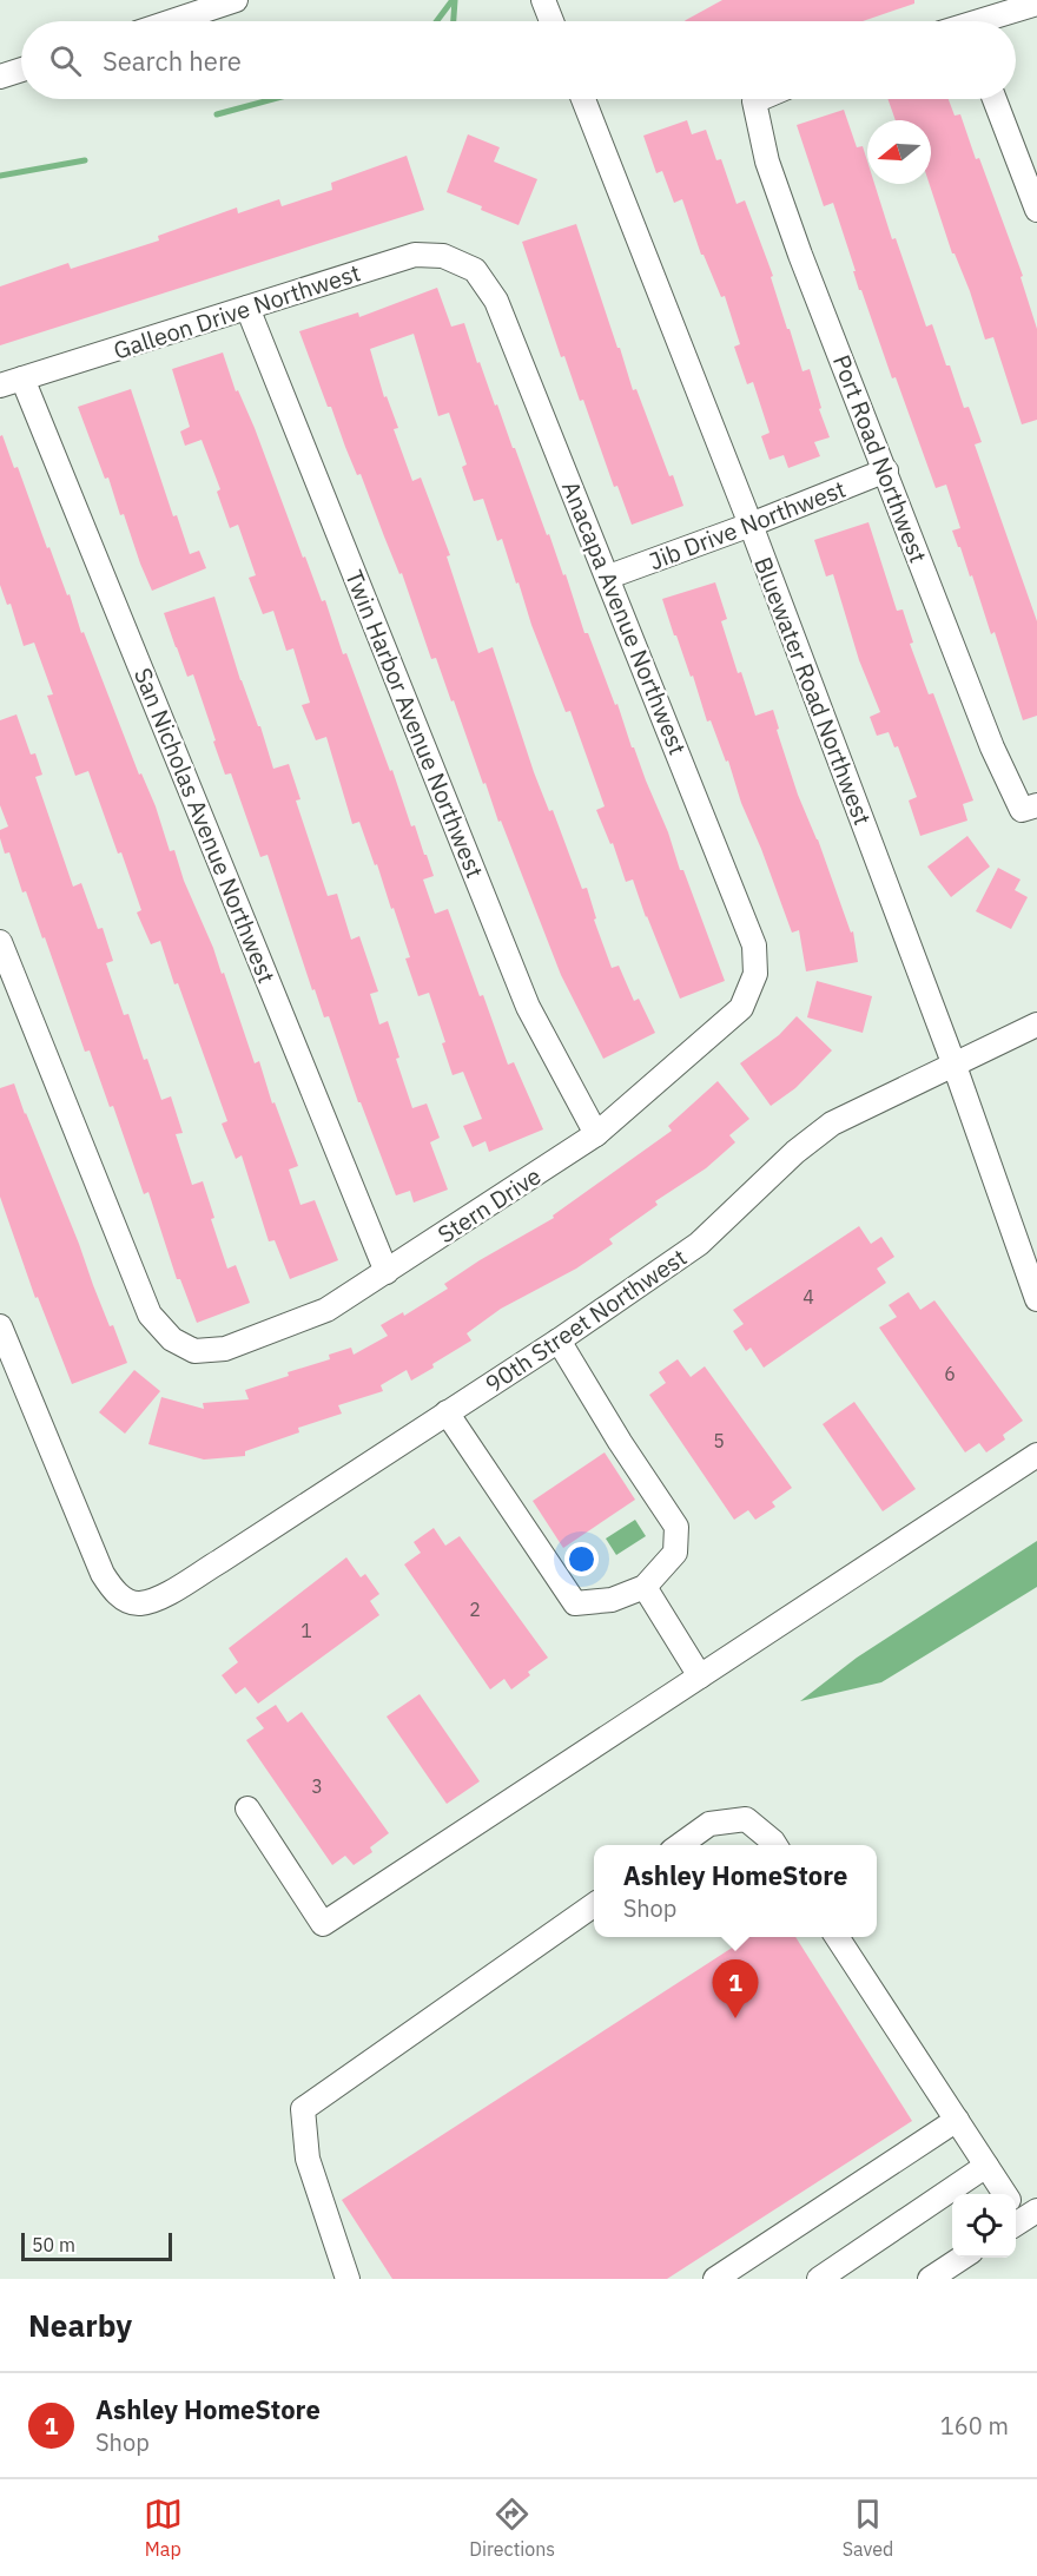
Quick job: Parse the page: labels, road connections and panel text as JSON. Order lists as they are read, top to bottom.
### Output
{
  "streets": {
    "street": [
      "Galleon Drive Northwest",
      "Port Road Northwest",
      "Jib Drive Northwest",
      "Anacapa Avenue Northwest",
      "Bluewater Road Northwest",
      "Twin Harbor Avenue Northwest",
      "San Nicholas Avenue Northwest",
      "Stern Drive",
      "90th Street Northwest"
    ]
  },
  "crossings": [
    ["Galleon Drive Northwest", "Anacapa Avenue Northwest"],
    ["Galleon Drive Northwest", "Twin Harbor Avenue Northwest"],
    ["Galleon Drive Northwest", "San Nicholas Avenue Northwest"],
    ["Port Road Northwest", "Jib Drive Northwest"],
    ["Jib Drive Northwest", "Anacapa Avenue Northwest"],
    ["Jib Drive Northwest", "Bluewater Road Northwest"],
    ["Anacapa Avenue Northwest", "Stern Drive"],
    ["Bluewater Road Northwest", "90th Street Northwest"],
    ["Twin Harbor Avenue Northwest", "Stern Drive"],
    ["San Nicholas Avenue Northwest", "Stern Drive"]
  ],
  "house_numbers": [
    "4",
    "6",
    "5",
    "2",
    "1",
    "3"
  ],
  "scale_bar": "50 m",
  "north": "left",
  "page": {
    "search": "Search here",
    "popup": ["Ashley HomeStore", "Shop"],
    "pins": "1",
    "scale": "50 m",
    "heading": "Nearby",
    "list": [
      {
        "mark": "1",
        "name": "Ashley HomeStore",
        "note": "Shop",
        "value": "160 m"
      }
    ],
    "nav": ["Map", "Directions", "Saved"]
  }
}
